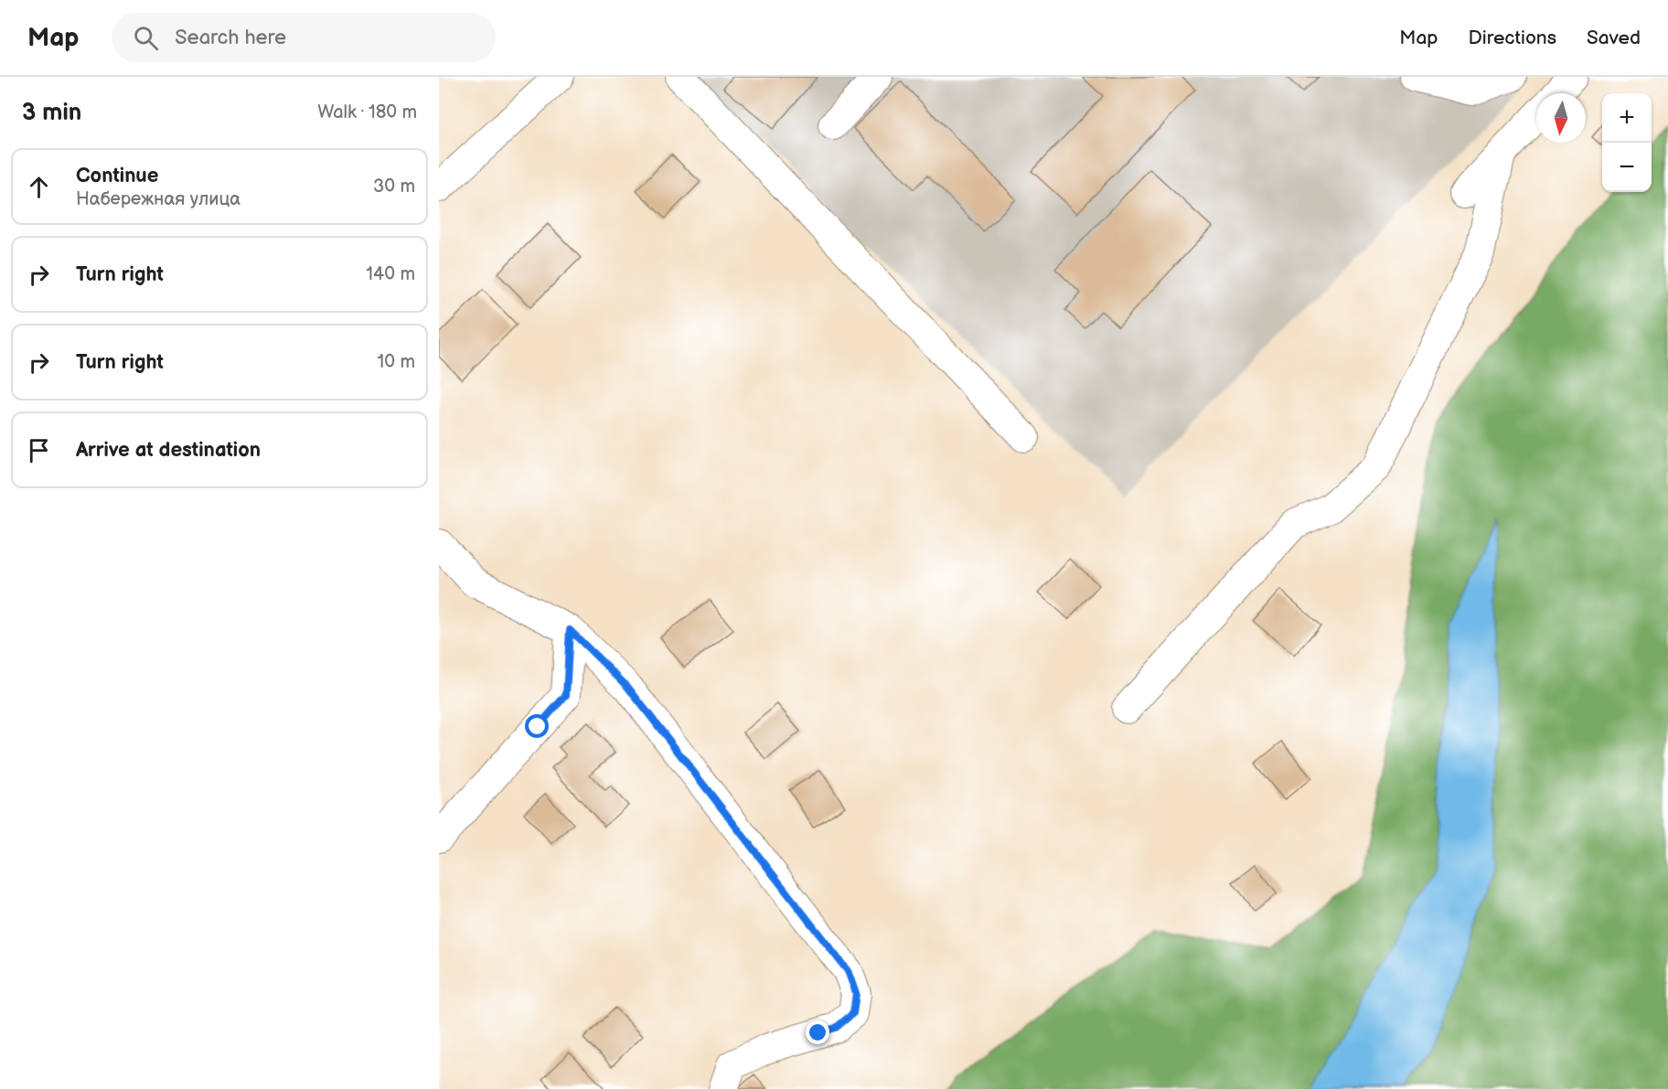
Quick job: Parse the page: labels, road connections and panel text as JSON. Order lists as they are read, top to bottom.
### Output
{
  "north": "bottom",
  "page": {
    "header": "Map",
    "search": "Search here",
    "nav": ["Map", "Directions", "Saved"],
    "heading": ["3 min", "Walk · 180 m"],
    "map_buttons": ["+", "−"],
    "list": [
      ["Continue", "Набережная улица", "30 m"],
      ["Turn right", "140 m"],
      ["Turn right", "10 m"],
      "Arrive at destination"
    ]
  }
}
